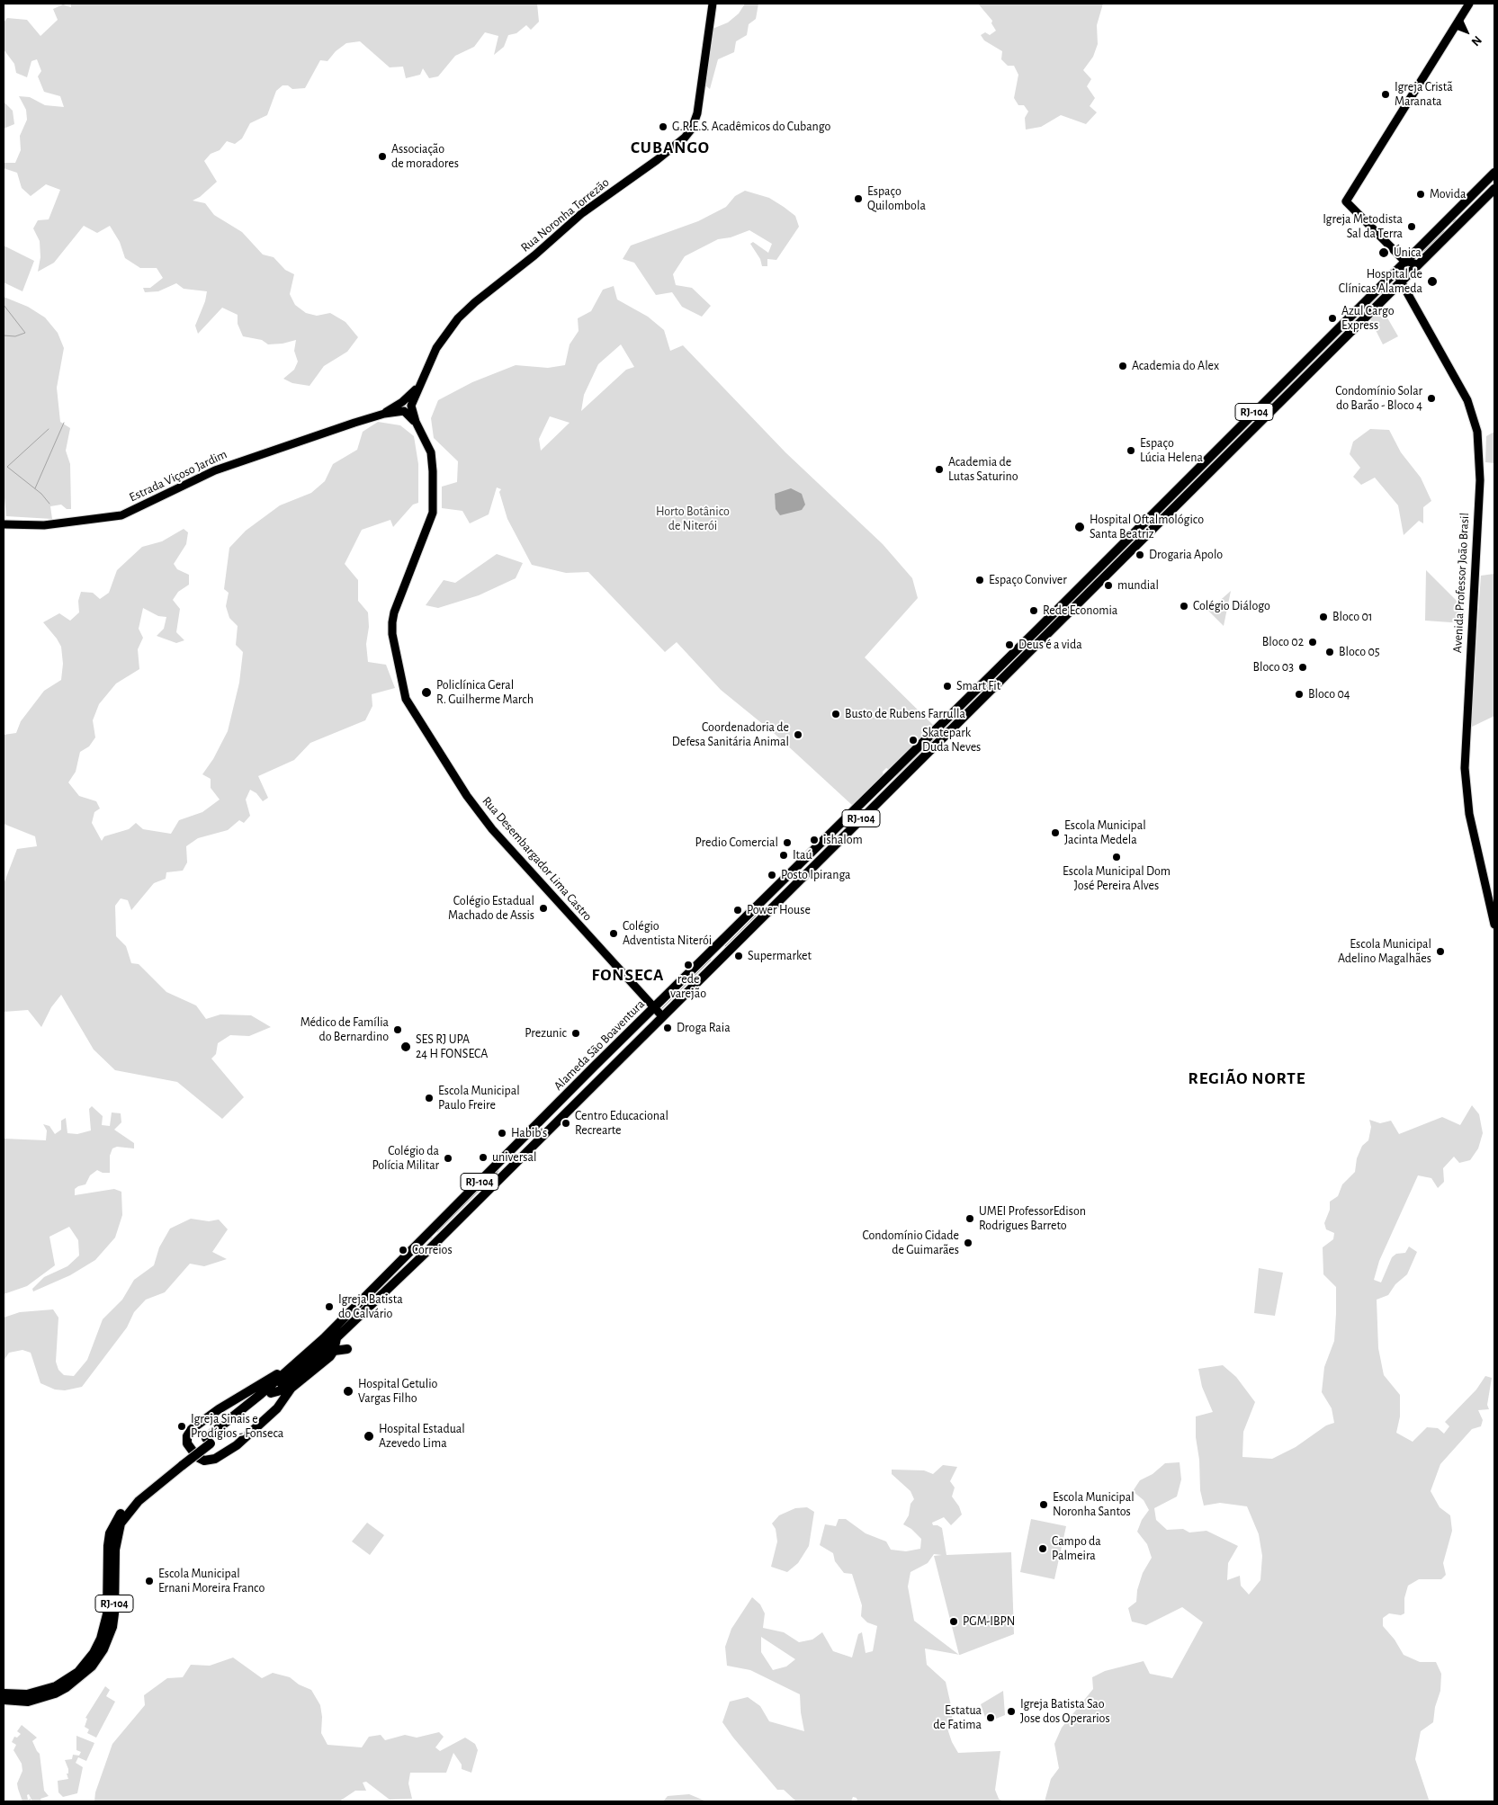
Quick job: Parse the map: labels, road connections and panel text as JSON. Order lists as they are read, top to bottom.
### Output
{
  "streets": {
    "highway": ["RJ-104", "Alameda São Boaventura"],
    "main road": [
      "Rua Noronha Torrezão",
      "Estrada Viçoso Jardim",
      "Avenida Professor João Brasil",
      "Rua Desembargador Lima Castro"
    ]
  },
  "crossings": [
    ["Rua Noronha Torrezão", "Estrada Viçoso Jardim"],
    ["Rua Noronha Torrezão", "Rua Desembargador Lima Castro"],
    ["RJ-104", "Alameda São Boaventura"],
    ["Estrada Viçoso Jardim", "Rua Desembargador Lima Castro"],
    ["Avenida Professor João Brasil", "Alameda São Boaventura"],
    ["Rua Desembargador Lima Castro", "Alameda São Boaventura"]
  ],
  "districts": ["CUBANGO", "FONSECA", "REGIÃO NORTE"],
  "parks": ["Horto Botânico de Niterói"],
  "places": [
    "Igreja Cristã Maranata",
    "G.R.E.S. Acadêmicos do Cubango",
    "Associação de moradores",
    "Movida",
    "Espaço Quilombola",
    "Igreja Metodista Sal da Terra",
    "Única",
    "Hospital de Clínicas Alameda",
    "Azul Cargo Express",
    "Academia do Alex",
    "Condomínio Solar do Barão - Bloco 4",
    "Espaço Lúcia Helena",
    "Academia de Lutas Saturino",
    "Hospital Oftalmológico Santa Beatriz",
    "Drogaria Apolo",
    "Espaço Conviver",
    "mundial",
    "Colégio Diálogo",
    "Rede Economia",
    "Bloco 01",
    "Bloco 02",
    "Deus é a vida",
    "Bloco 05",
    "Bloco 03",
    "Smart Fit",
    "Policlínica Geral R. Guilherme March",
    "Bloco 04",
    "Busto de Rubens Farrulla",
    "Coordenadoria de Defesa Sanitária Animal",
    "Skatepark Duda Neves",
    "Escola Municipal Jacinta Medela",
    "ishalom",
    "Predio Comercial",
    "Itaú",
    "Escola Municipal Dom José Pereira Alves",
    "Posto Ipiranga",
    "Colégio Estadual Machado de Assis",
    "Power House",
    "Colégio Adventista Niterói",
    "Escola Municipal Adelino Magalhães",
    "Supermarket",
    "rede varejão",
    "Droga Raia",
    "Médico de Família do Bernardino",
    "Prezunic",
    "SES RJ UPA 24 H FONSECA",
    "Escola Municipal Paulo Freire",
    "Centro Educacional Recrearte",
    "Habib's",
    "universal",
    "Colégio da Polícia Militar",
    "UMEI ProfessorEdison Rodrigues Barreto",
    "Condomínio Cidade de Guimarães",
    "Correios",
    "Igreja Batista do Calvário",
    "Hospital Getulio Vargas Filho",
    "Igreja Sinais e Prodígios - Fonseca",
    "Hospital Estadual Azevedo Lima",
    "Escola Municipal Noronha Santos",
    "Campo da Palmeira",
    "Escola Municipal Ernani Moreira Franco",
    "PGM-IBPN",
    "Igreja Batista Sao Jose dos Operarios",
    "Estatua de Fatima"
  ],
  "north": "bottom right"
}
